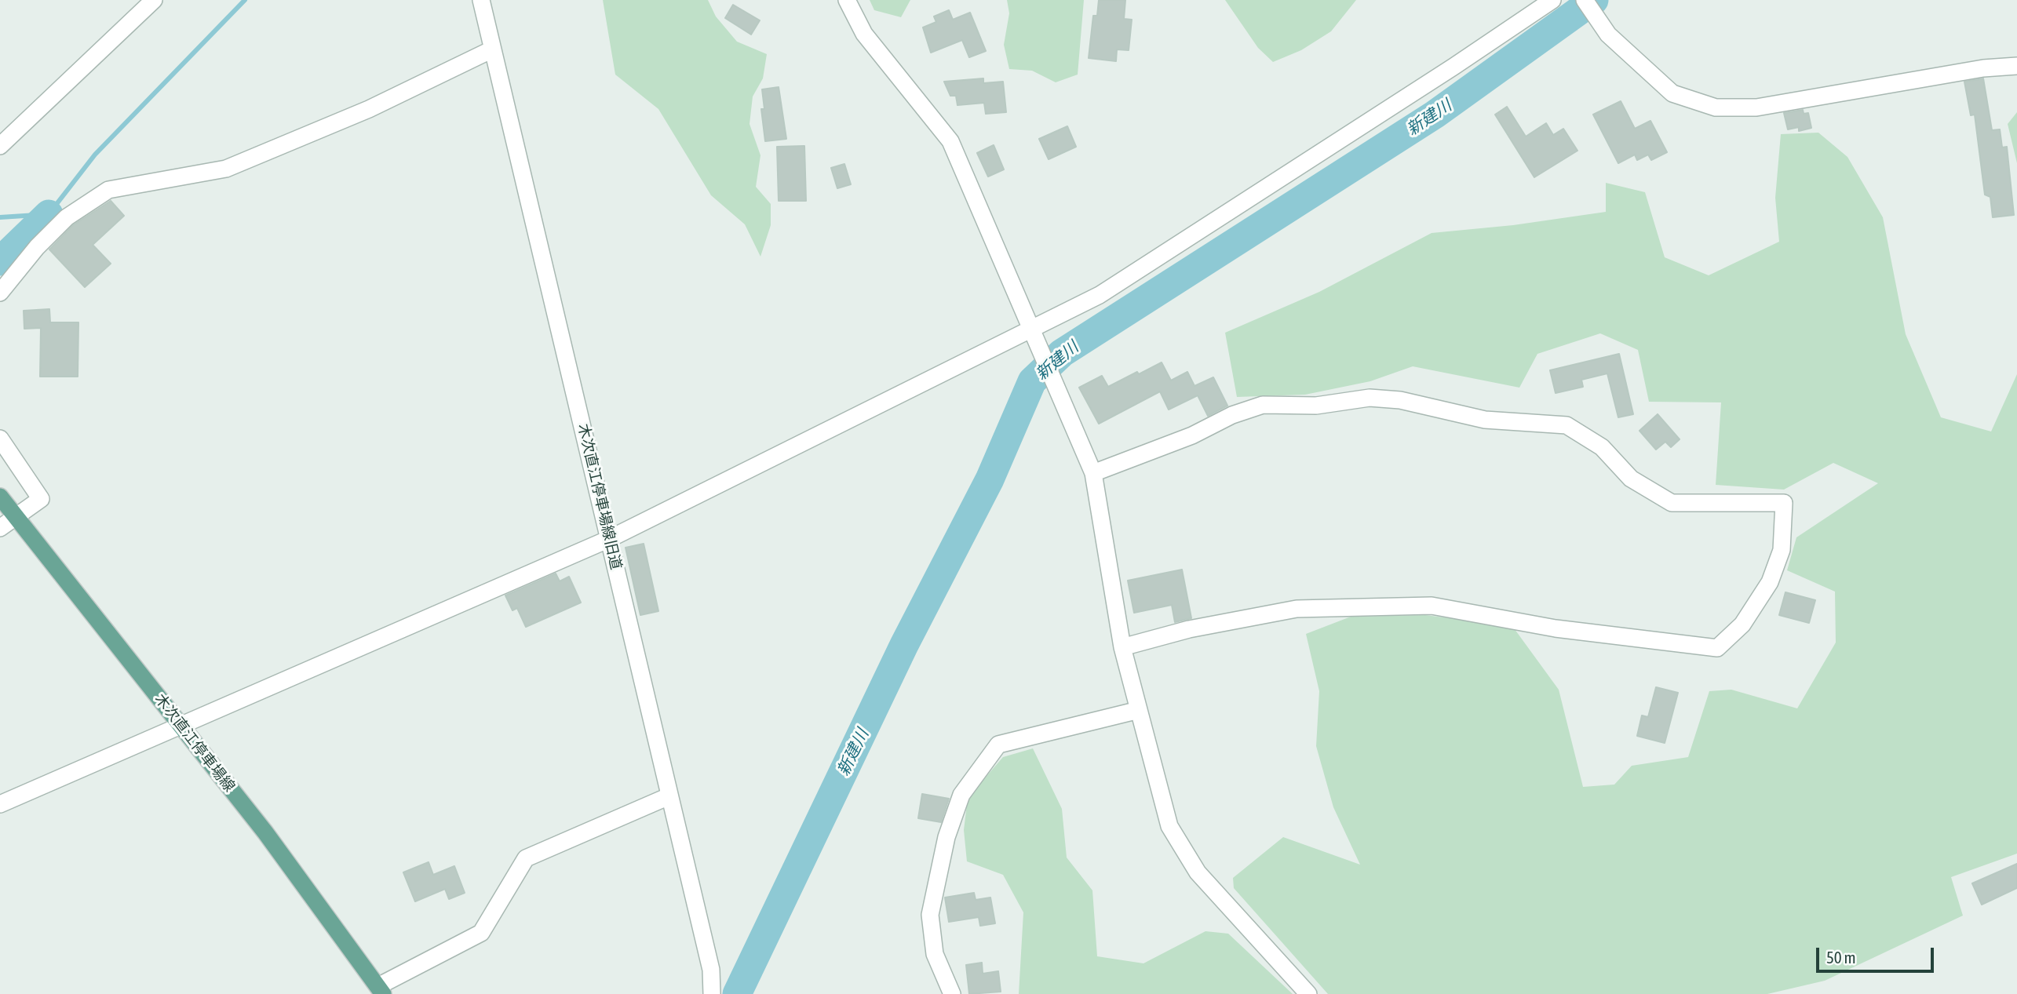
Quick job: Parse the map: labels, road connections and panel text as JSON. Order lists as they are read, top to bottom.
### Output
{
  "streets": {
    "main road": ["木次直江停車場線"],
    "street": ["木次直江停車場線旧道"]
  },
  "water": ["新建川"],
  "scale_bar": "50 m"
}
